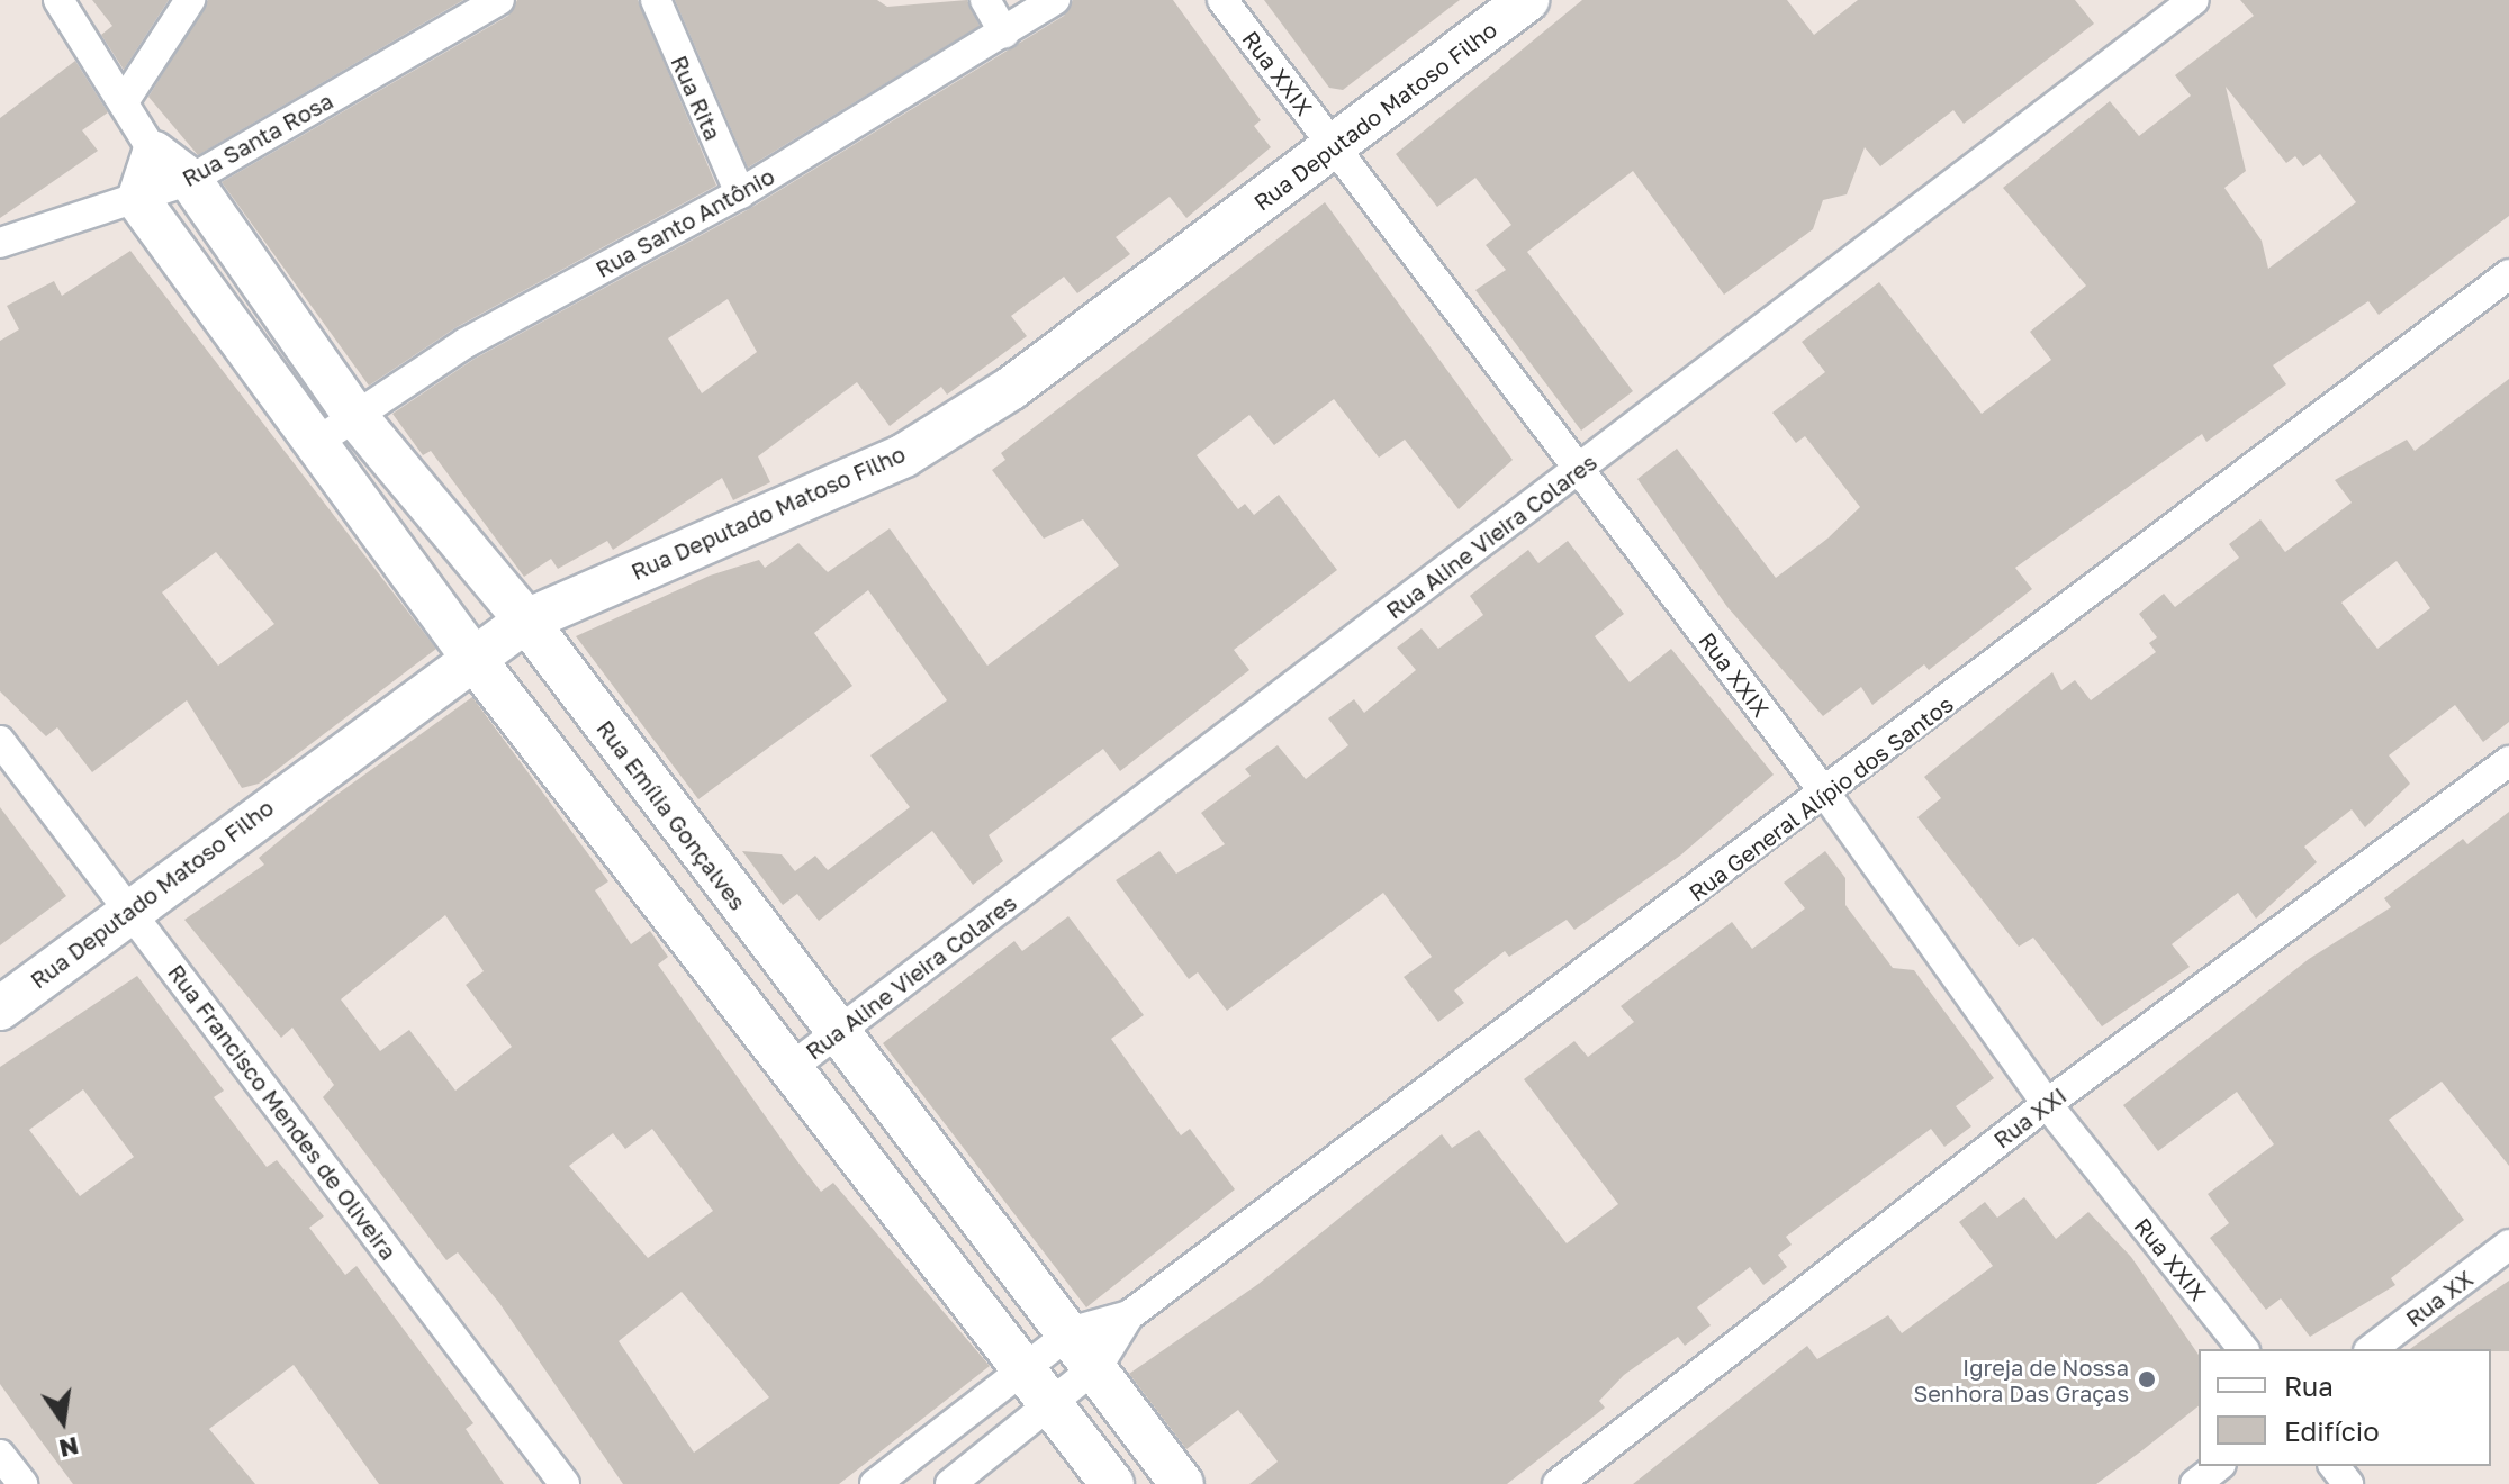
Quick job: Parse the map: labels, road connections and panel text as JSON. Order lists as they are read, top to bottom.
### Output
{
  "streets": {
    "street": [
      "Rua XXIX",
      "Rua Rita",
      "Rua Deputado Matoso Filho",
      "Rua Santa Rosa",
      "Rua Santo Antônio",
      "Rua Aline Vieira Colares",
      "Rua General Alípio dos Santos",
      "Rua Emília Gonçalves",
      "Rua Francisco Mendes de Oliveira",
      "Rua XXI",
      "Rua XX"
    ]
  },
  "crossings": [
    ["Rua XXIX", "Rua Deputado Matoso Filho"],
    ["Rua XXIX", "Rua Aline Vieira Colares"],
    ["Rua XXIX", "Rua General Alípio dos Santos"],
    ["Rua XXIX", "Rua XXI"],
    ["Rua Rita", "Rua Santo Antônio"],
    ["Rua Deputado Matoso Filho", "Rua Emília Gonçalves"],
    ["Rua Deputado Matoso Filho", "Rua Francisco Mendes de Oliveira"],
    ["Rua Santa Rosa", "Rua Emília Gonçalves"],
    ["Rua Santo Antônio", "Rua Emília Gonçalves"],
    ["Rua Aline Vieira Colares", "Rua Emília Gonçalves"],
    ["Rua General Alípio dos Santos", "Rua Emília Gonçalves"]
  ],
  "places": ["Igreja de Nossa Senhora Das Graças"],
  "legend": ["Rua", "Edifício"],
  "north": "bottom"
}
